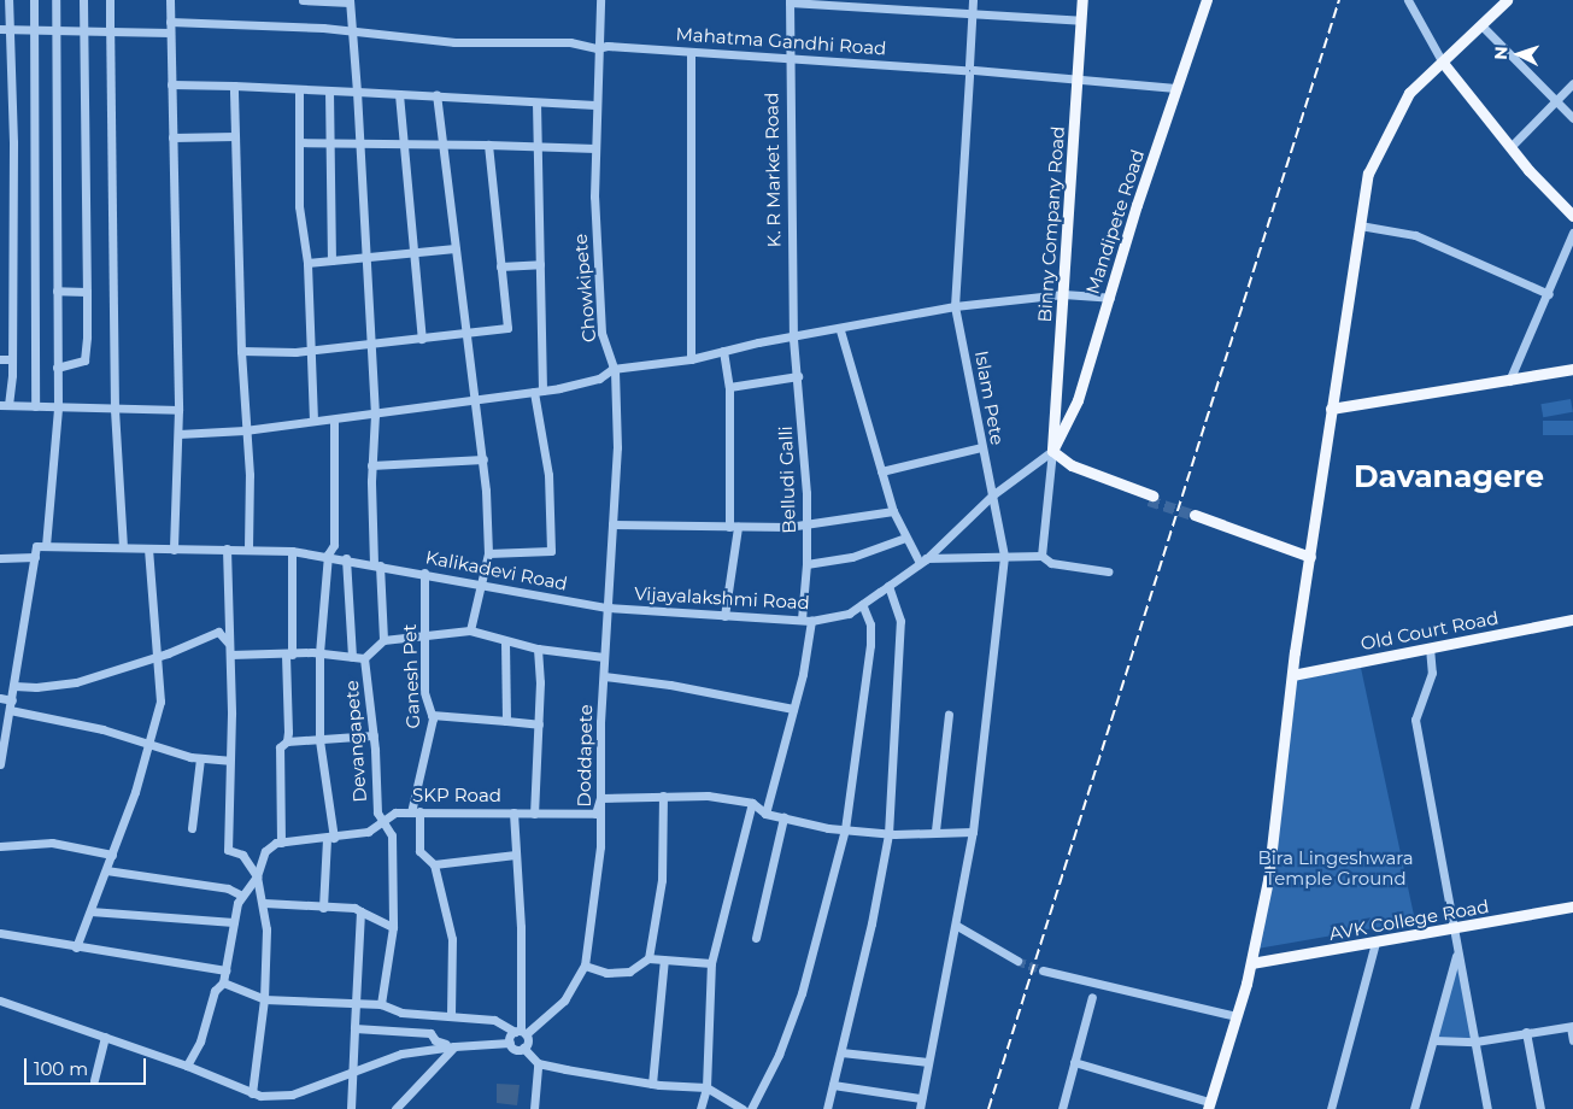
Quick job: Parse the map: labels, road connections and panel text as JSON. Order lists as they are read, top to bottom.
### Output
{
  "streets": {
    "main road": [
      "Mandipete Road",
      "Binny Company Road",
      "Old Court Road",
      "AVK College Road"
    ],
    "street": [
      "Mahatma Gandhi Road",
      "K. R Market Road",
      "Chowkipete",
      "Islam Pete",
      "Belludi Galli",
      "Kalikadevi Road",
      "Vijayalakshmi Road",
      "Ganesh Pet",
      "Devangapete",
      "Doddapete",
      "SKP Road"
    ]
  },
  "crossings": [
    ["Mahatma Gandhi Road", "K. R Market Road"],
    ["Mahatma Gandhi Road", "Mandipete Road"],
    ["Mahatma Gandhi Road", "Binny Company Road"],
    ["Mahatma Gandhi Road", "Chowkipete"],
    ["Mahatma Gandhi Road", "Islam Pete"],
    ["K. R Market Road", "Belludi Galli"],
    ["Mandipete Road", "Binny Company Road"],
    ["Mandipete Road", "Vijayalakshmi Road"],
    ["Binny Company Road", "Vijayalakshmi Road"],
    ["Chowkipete", "Kalikadevi Road"],
    ["Chowkipete", "Vijayalakshmi Road"],
    ["Chowkipete", "Doddapete"],
    ["Islam Pete", "Vijayalakshmi Road"],
    ["Belludi Galli", "Vijayalakshmi Road"],
    ["Kalikadevi Road", "Vijayalakshmi Road"],
    ["Kalikadevi Road", "Ganesh Pet"],
    ["Kalikadevi Road", "Doddapete"],
    ["Vijayalakshmi Road", "Doddapete"],
    ["Ganesh Pet", "SKP Road"],
    ["Devangapete", "SKP Road"],
    ["Doddapete", "SKP Road"]
  ],
  "districts": ["Davanagere"],
  "parks": ["Bira Lingeshwara Temple Ground"],
  "scale_bar": "100 m",
  "north": "left"
}
